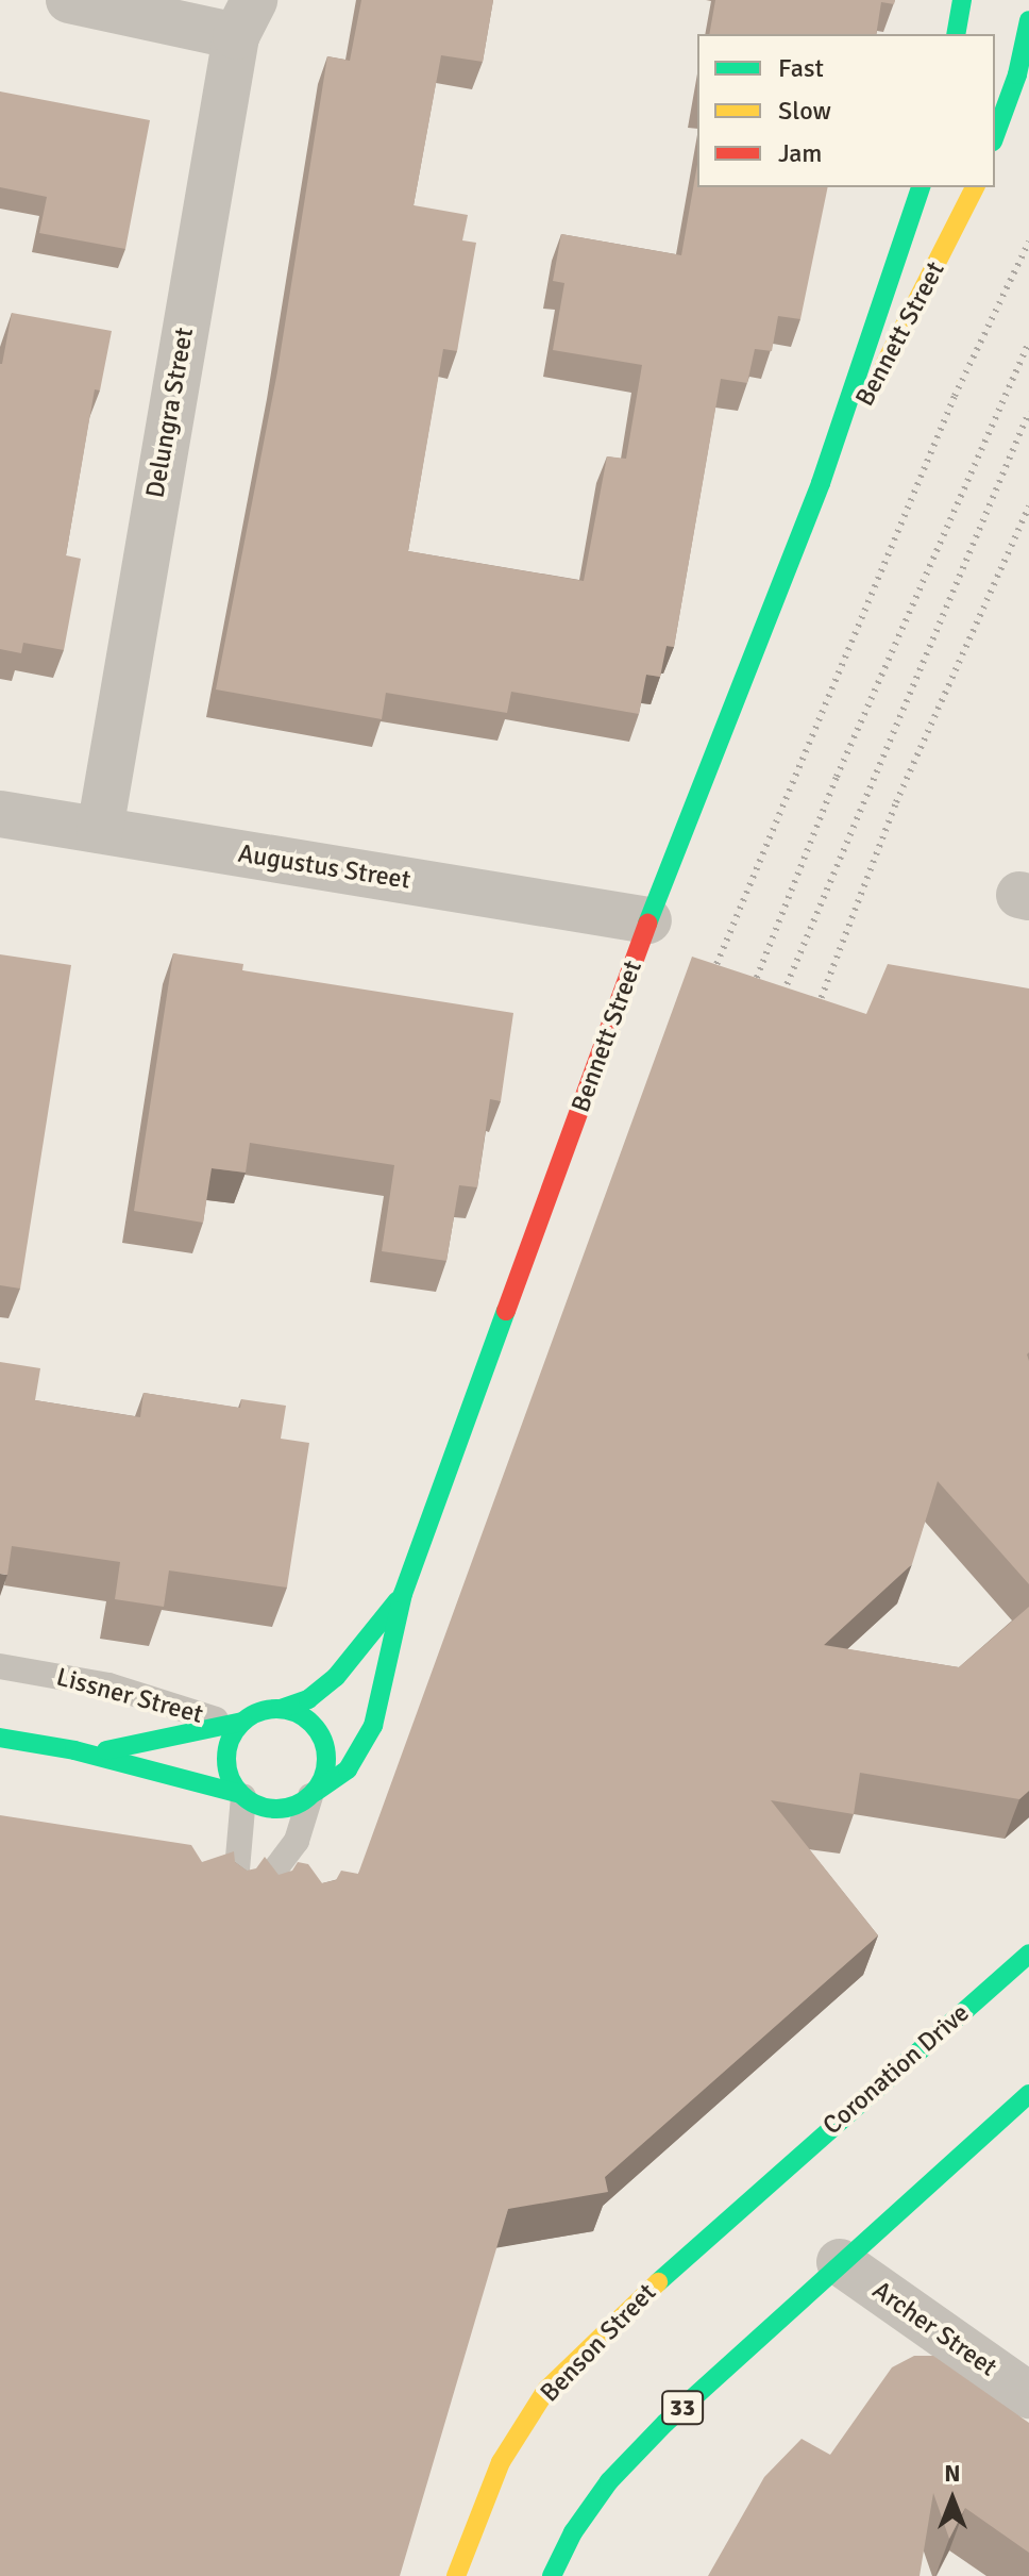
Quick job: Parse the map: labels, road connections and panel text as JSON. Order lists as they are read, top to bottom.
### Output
{
  "streets": {
    "main road": [
      "Bennett Street",
      "Lissner Street",
      "Coronation Drive",
      "Benson Street",
      "33"
    ],
    "street": ["Delungra Street", "Augustus Street", "Archer Street"]
  },
  "crossings": [
    ["Bennett Street", "Augustus Street"],
    ["Bennett Street", "Lissner Street"],
    ["Delungra Street", "Augustus Street"],
    ["Coronation Drive", "Benson Street"],
    ["Archer Street", "33"]
  ],
  "legend": ["Fast", "Slow", "Jam"],
  "north": "top"
}
